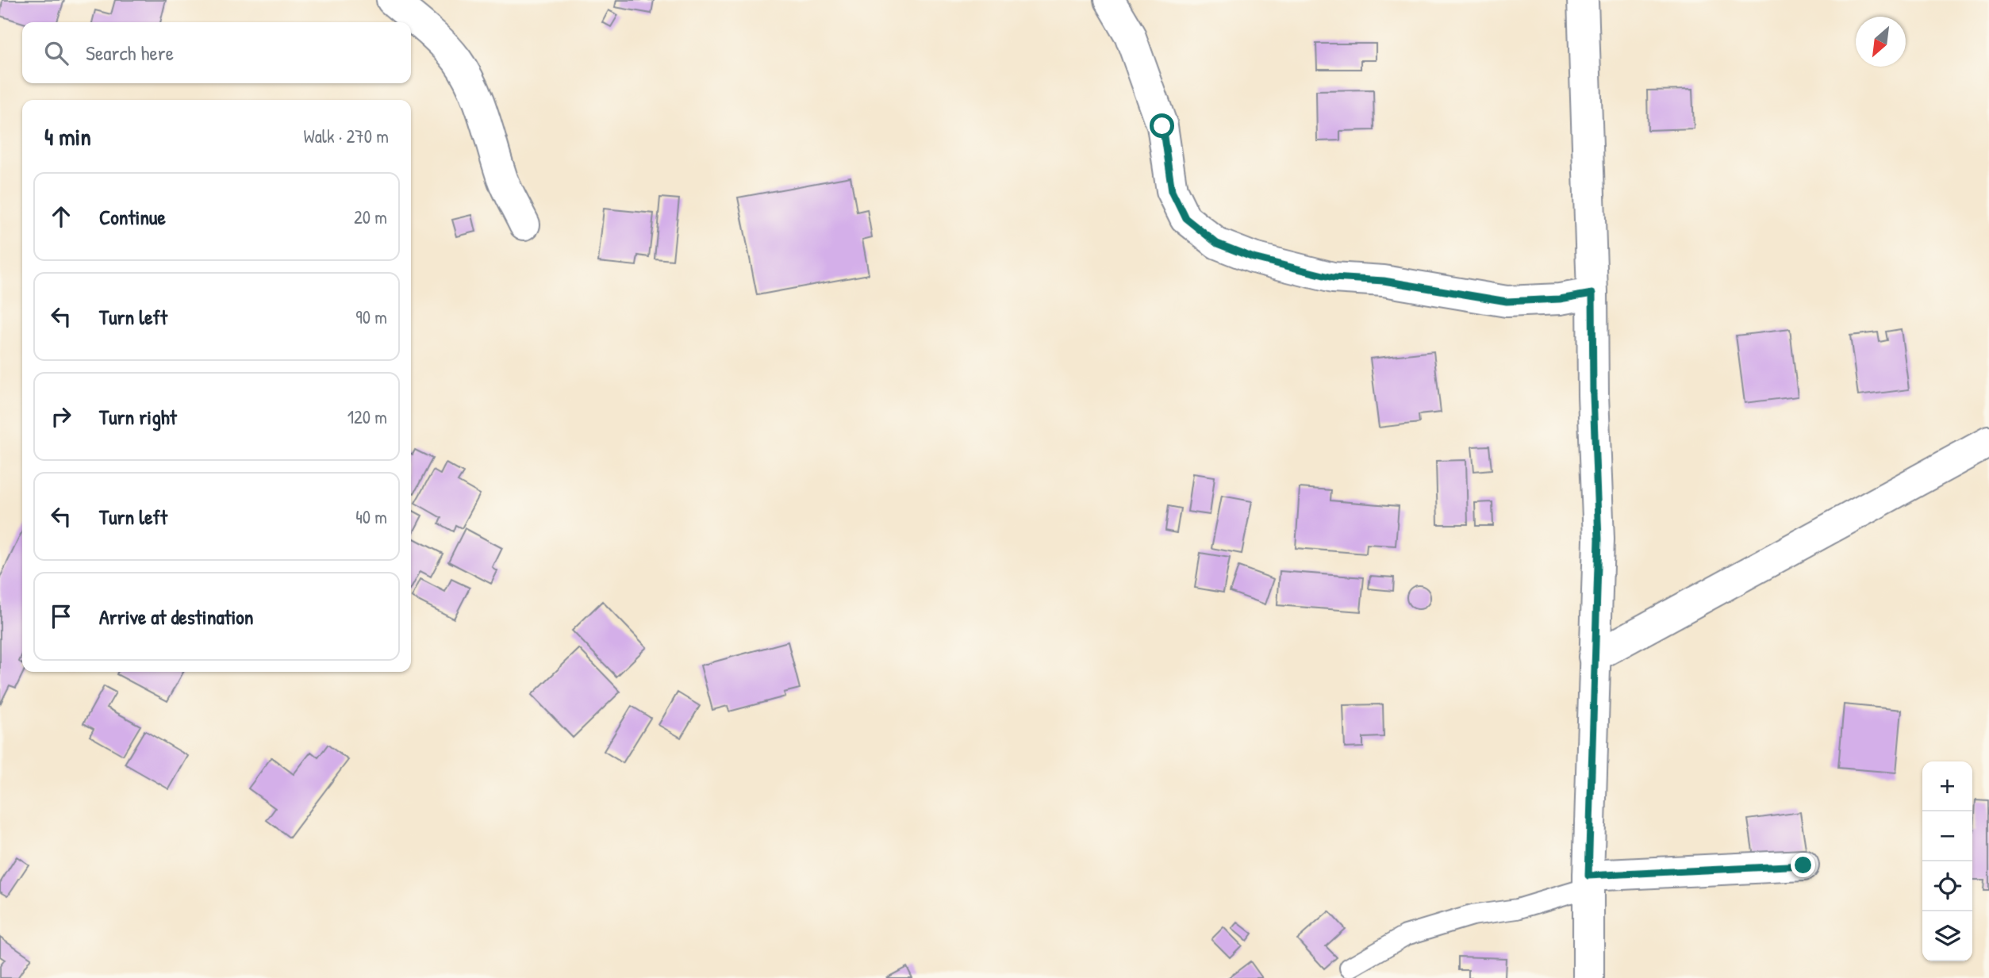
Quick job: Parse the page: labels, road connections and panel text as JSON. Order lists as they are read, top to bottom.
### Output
{
  "north": "bottom left",
  "page": {
    "search": "Search here",
    "heading": ["4 min", "Walk · 270 m"],
    "list": [
      ["Continue", "20 m"],
      ["Turn left", "90 m"],
      ["Turn right", "120 m"],
      ["Turn left", "40 m"],
      "Arrive at destination"
    ],
    "map_buttons": ["+", "−"]
  }
}
